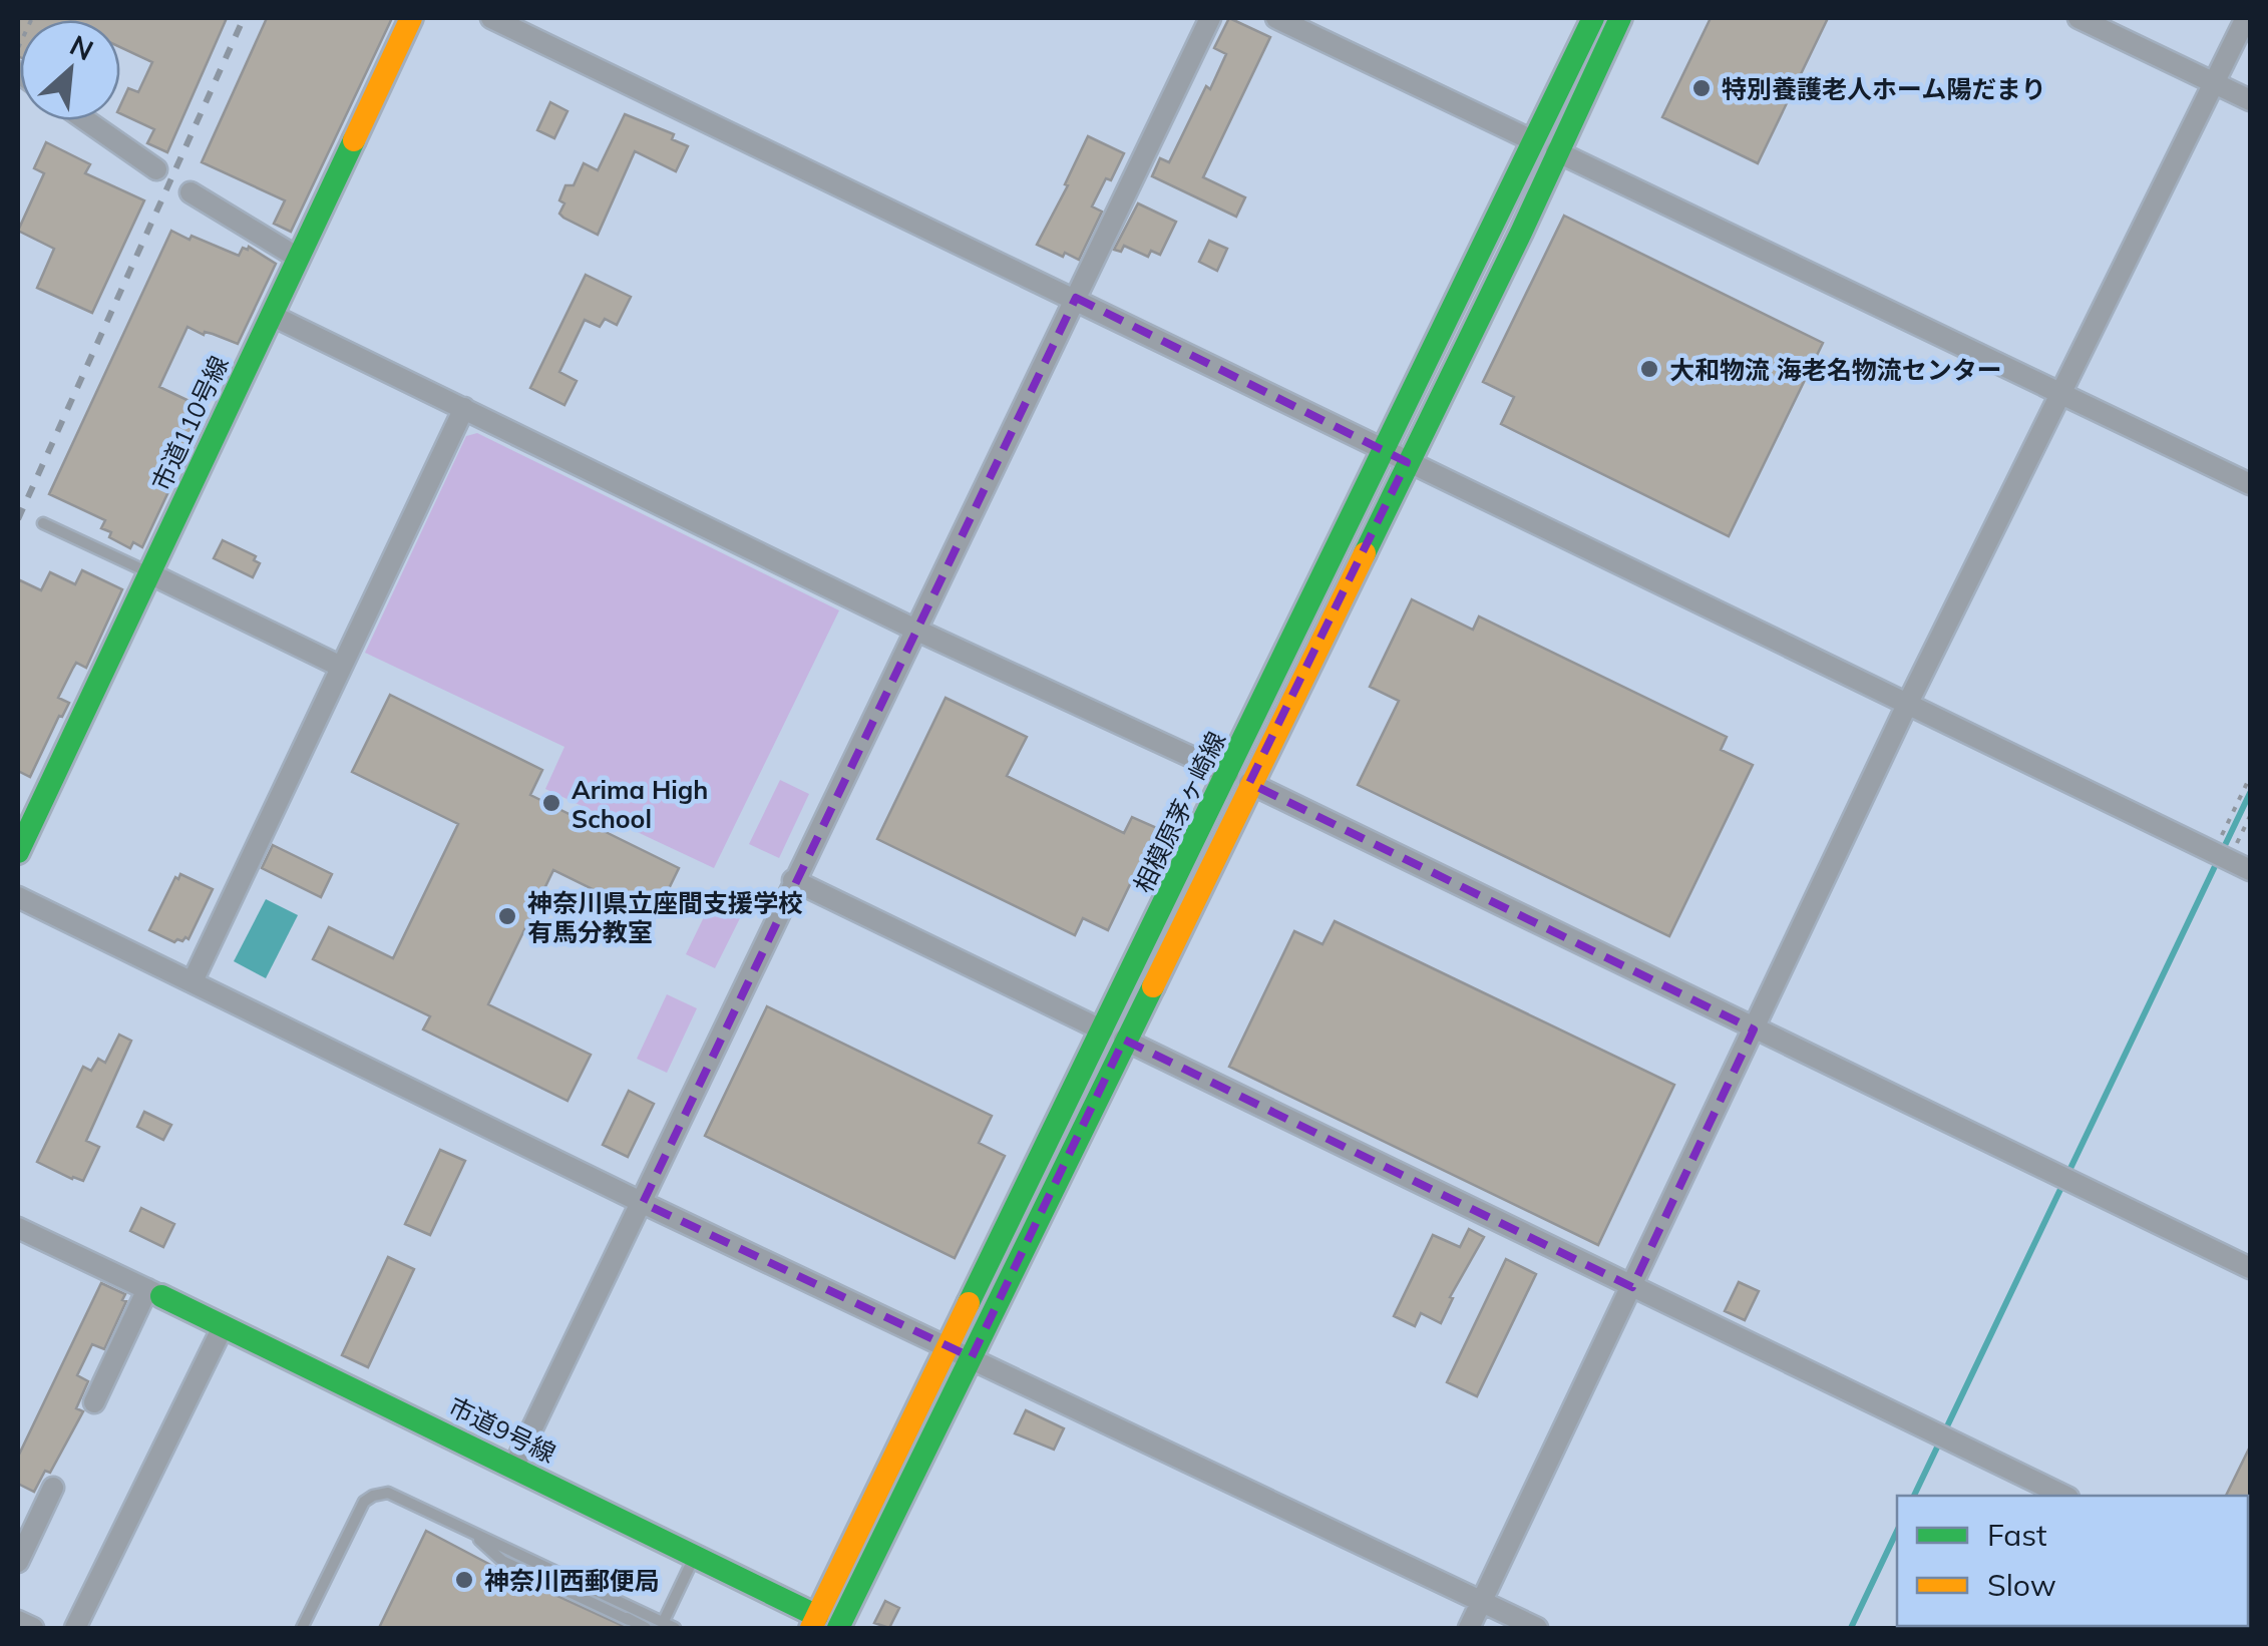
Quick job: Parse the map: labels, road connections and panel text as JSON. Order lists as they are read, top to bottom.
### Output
{
  "streets": {
    "main road": ["市道110号線", "相模原茅ヶ崎線", "市道9号線"]
  },
  "crossings": [
    ["相模原茅ヶ崎線", "市道9号線"]
  ],
  "places": [
    "特別養護老人ホーム陽だまり",
    "大和物流 海老名物流センター",
    "Arima High School",
    "神奈川県立座間支援学校 有馬分教室",
    "神奈川西郵便局"
  ],
  "legend": ["Fast", "Slow"],
  "north": "top right"
}
